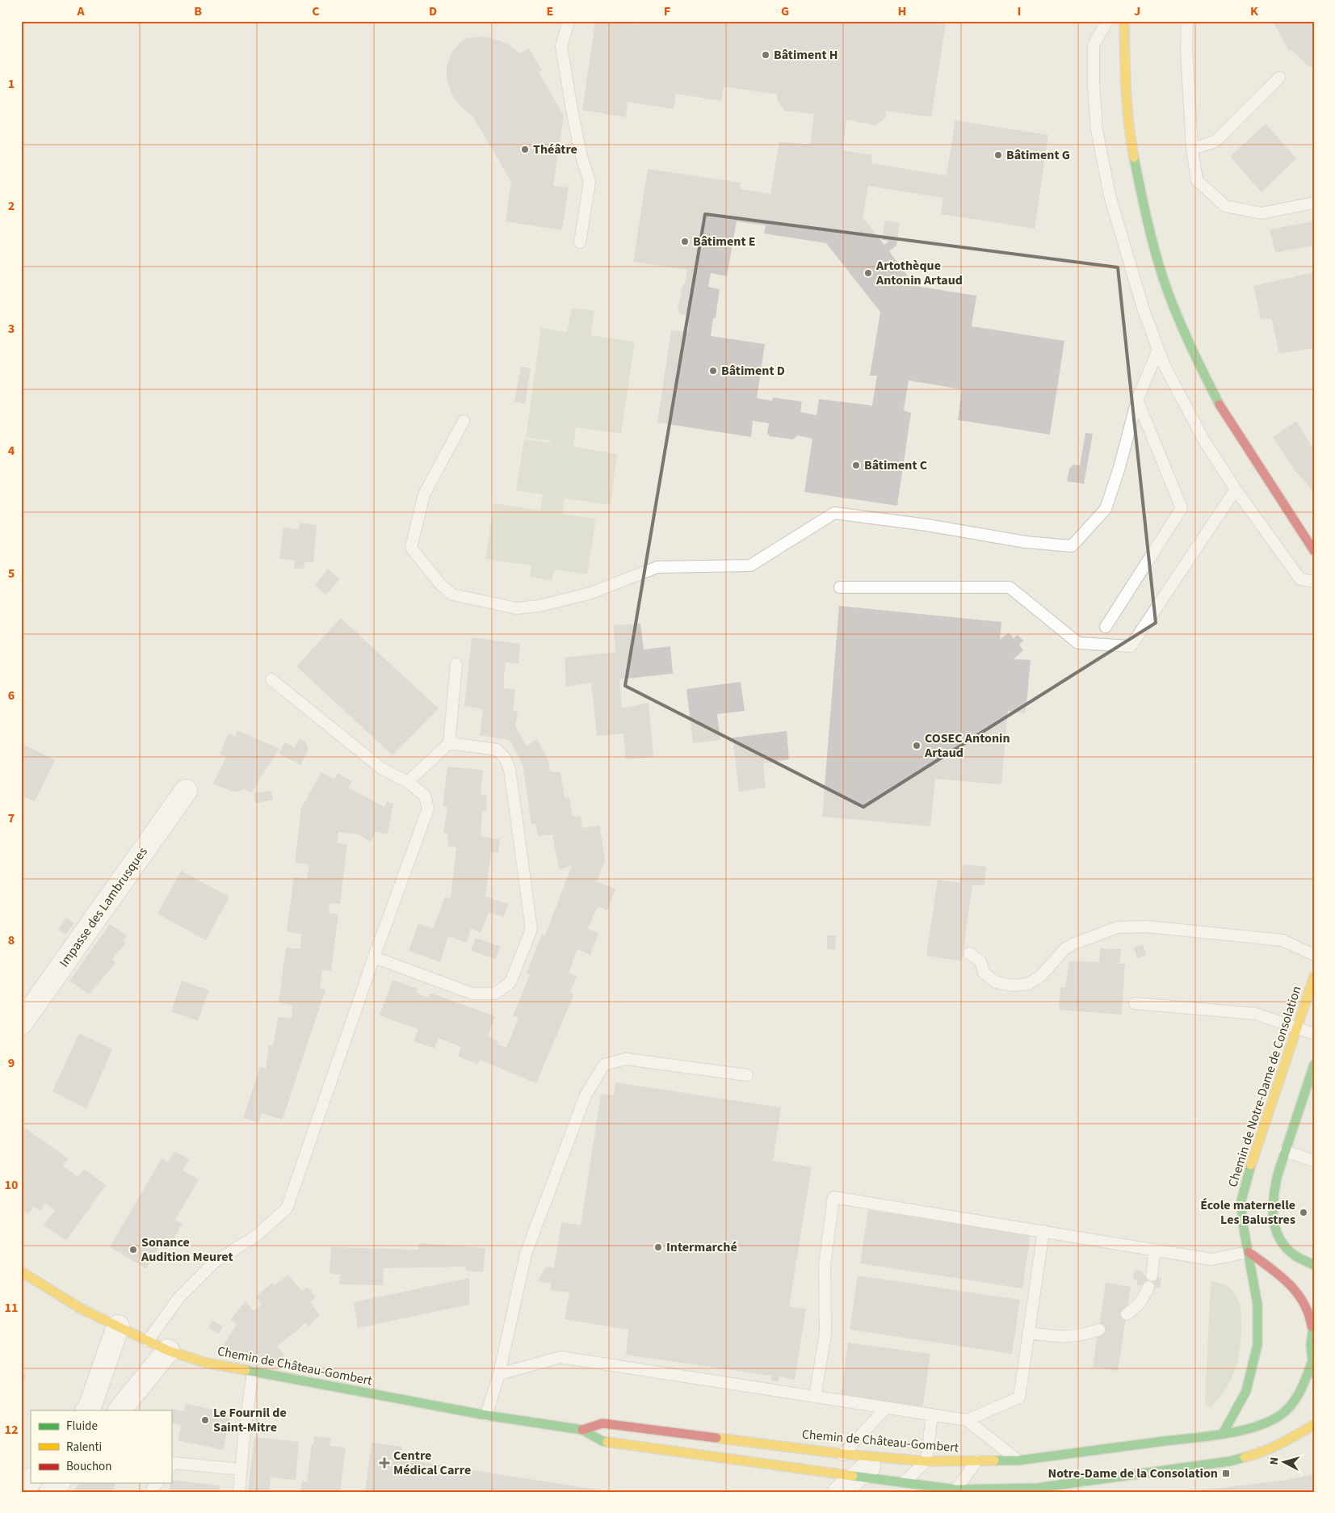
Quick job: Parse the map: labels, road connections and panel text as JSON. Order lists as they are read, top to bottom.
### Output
{
  "streets": {
    "street": ["Impasse des Lambrusques", "Chemin de Notre-Dame de Consolation", "Chemin de Château-Gombert"]
  },
  "crossings": [
    ["Chemin de Notre-Dame de Consolation", "Chemin de Château-Gombert"]
  ],
  "places": {
    "other": [
      "Bâtiment H",
      "Théâtre",
      "Bâtiment G",
      "Bâtiment E",
      "Artothèque Antonin Artaud",
      "Bâtiment D",
      "Bâtiment C",
      "COSEC Antonin Artaud",
      "École maternelle Les Balustres",
      "Intermarché",
      "Sonance Audition Meuret",
      "Le Fournil de Saint-Mitre"
    ],
    "health": ["Centre Médical Carre"],
    "transit": ["Notre-Dame de la Consolation"]
  },
  "legend": ["Fluide", "Ralenti", "Bouchon"],
  "north": "left",
  "grid": {
    "columns": [
      "A",
      "B",
      "C",
      "D",
      "E",
      "F",
      "G",
      "H",
      "I",
      "J",
      "K"
    ],
    "rows": [
      "1",
      "2",
      "3",
      "4",
      "5",
      "6",
      "7",
      "8",
      "9",
      "10",
      "11",
      "12"
    ]
  }
}
